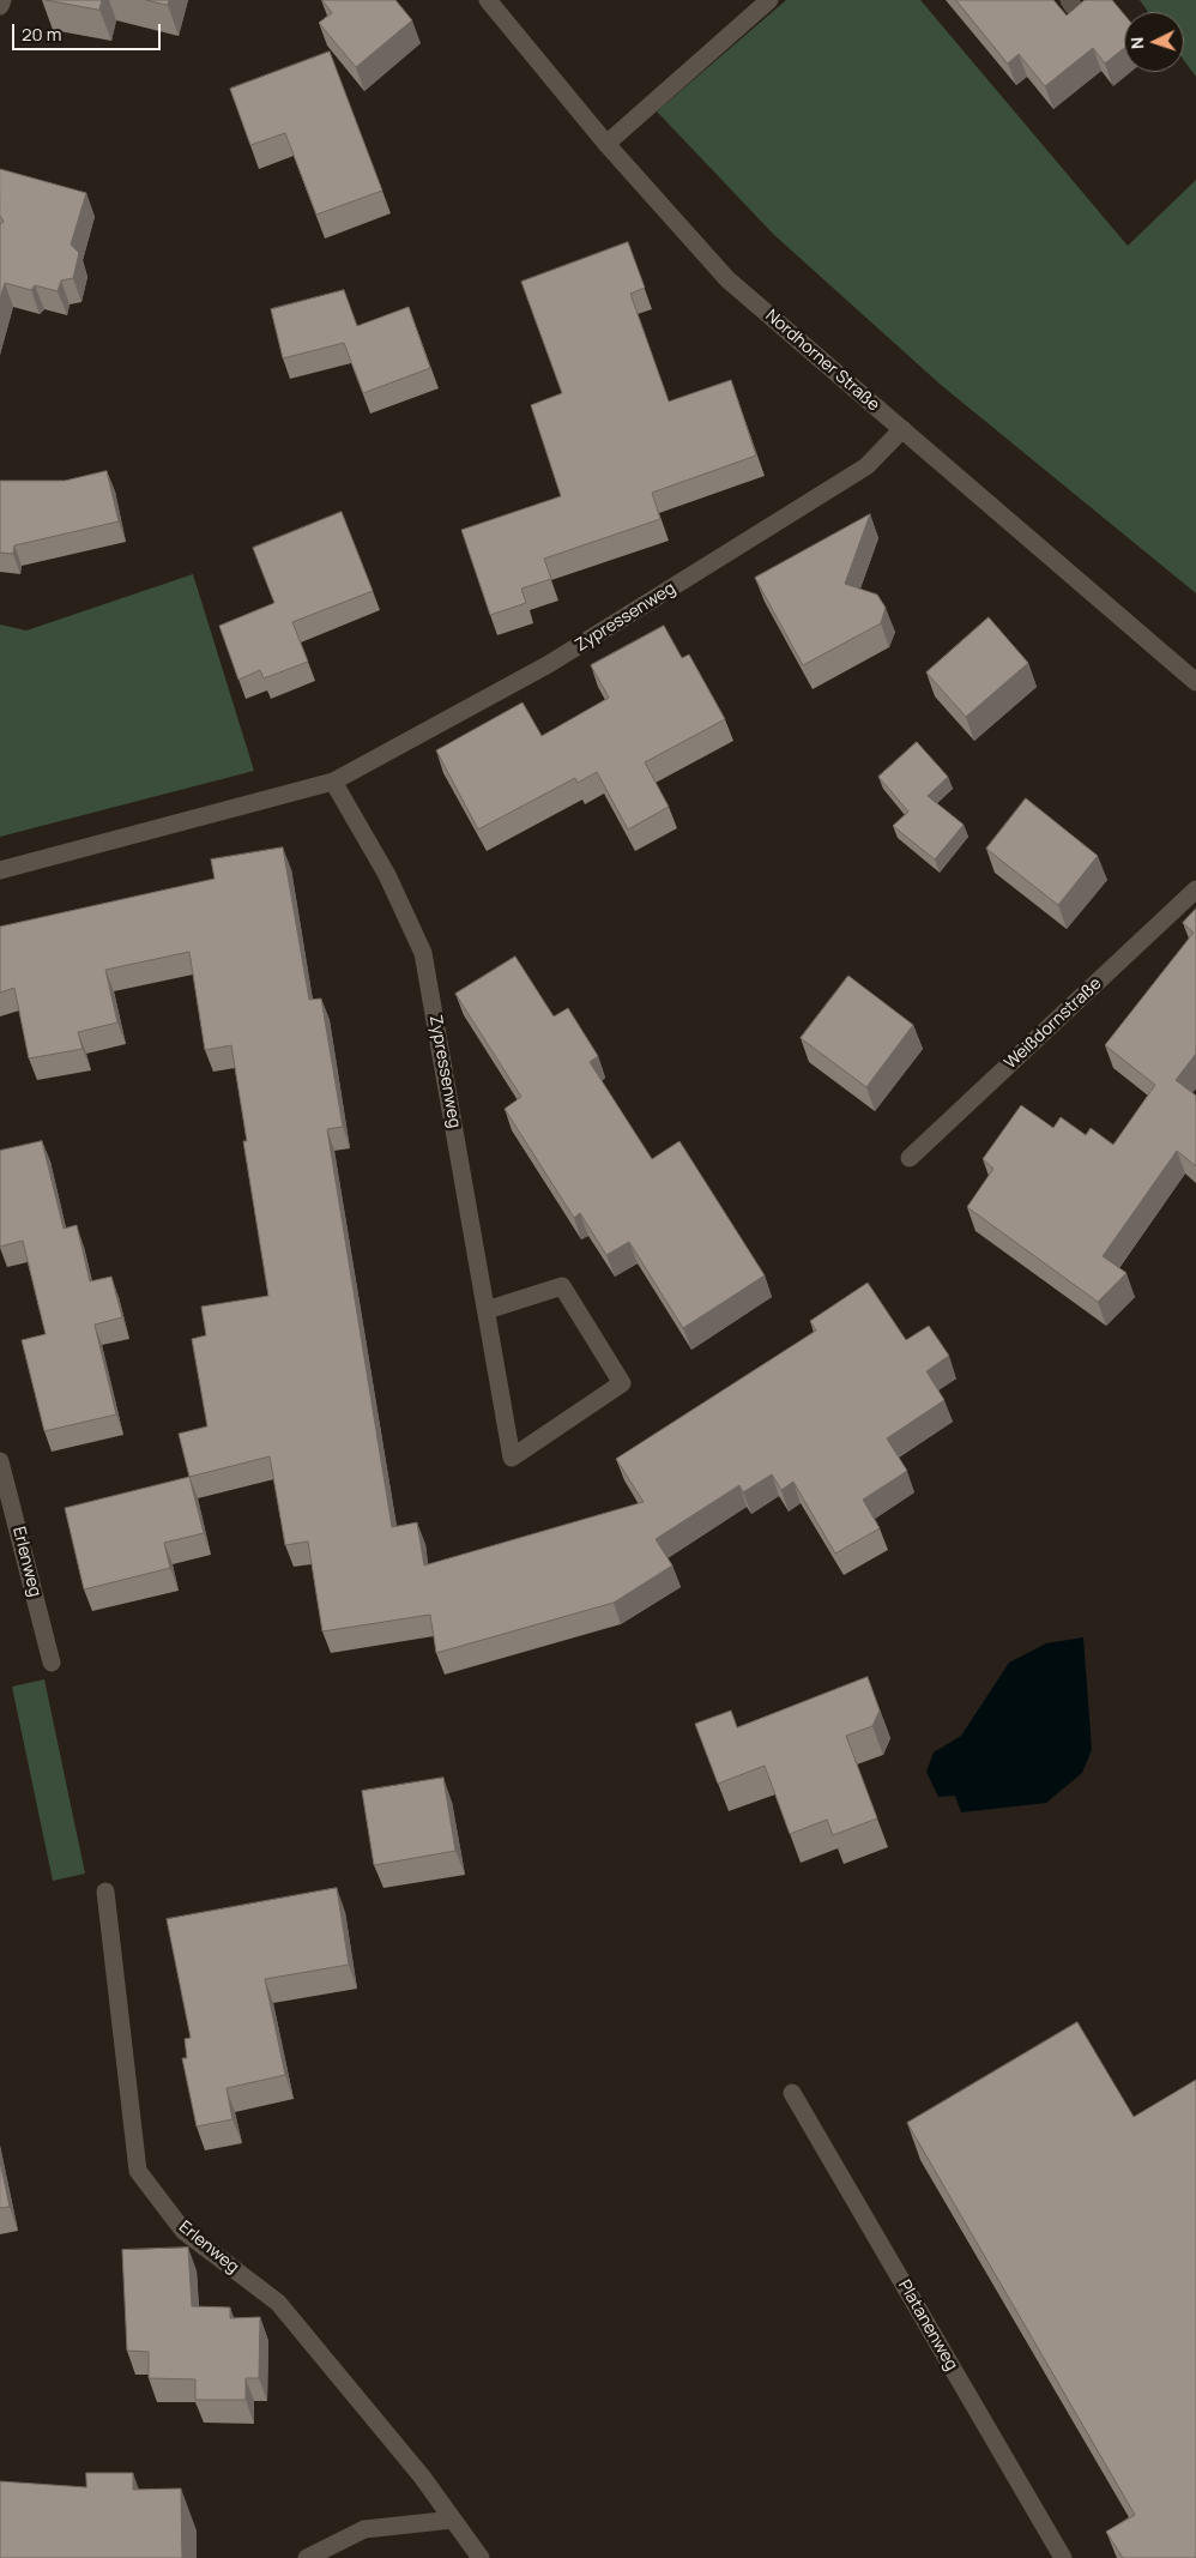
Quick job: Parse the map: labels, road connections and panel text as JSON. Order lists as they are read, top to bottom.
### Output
{
  "streets": {
    "street": [
      "Nordhorner Straße",
      "Zypressenweg",
      "Weißdornstraße",
      "Erlenweg",
      "Platanenweg"
    ]
  },
  "crossings": [
    ["Nordhorner Straße", "Zypressenweg"]
  ],
  "scale_bar": "20 m",
  "north": "left"
}
